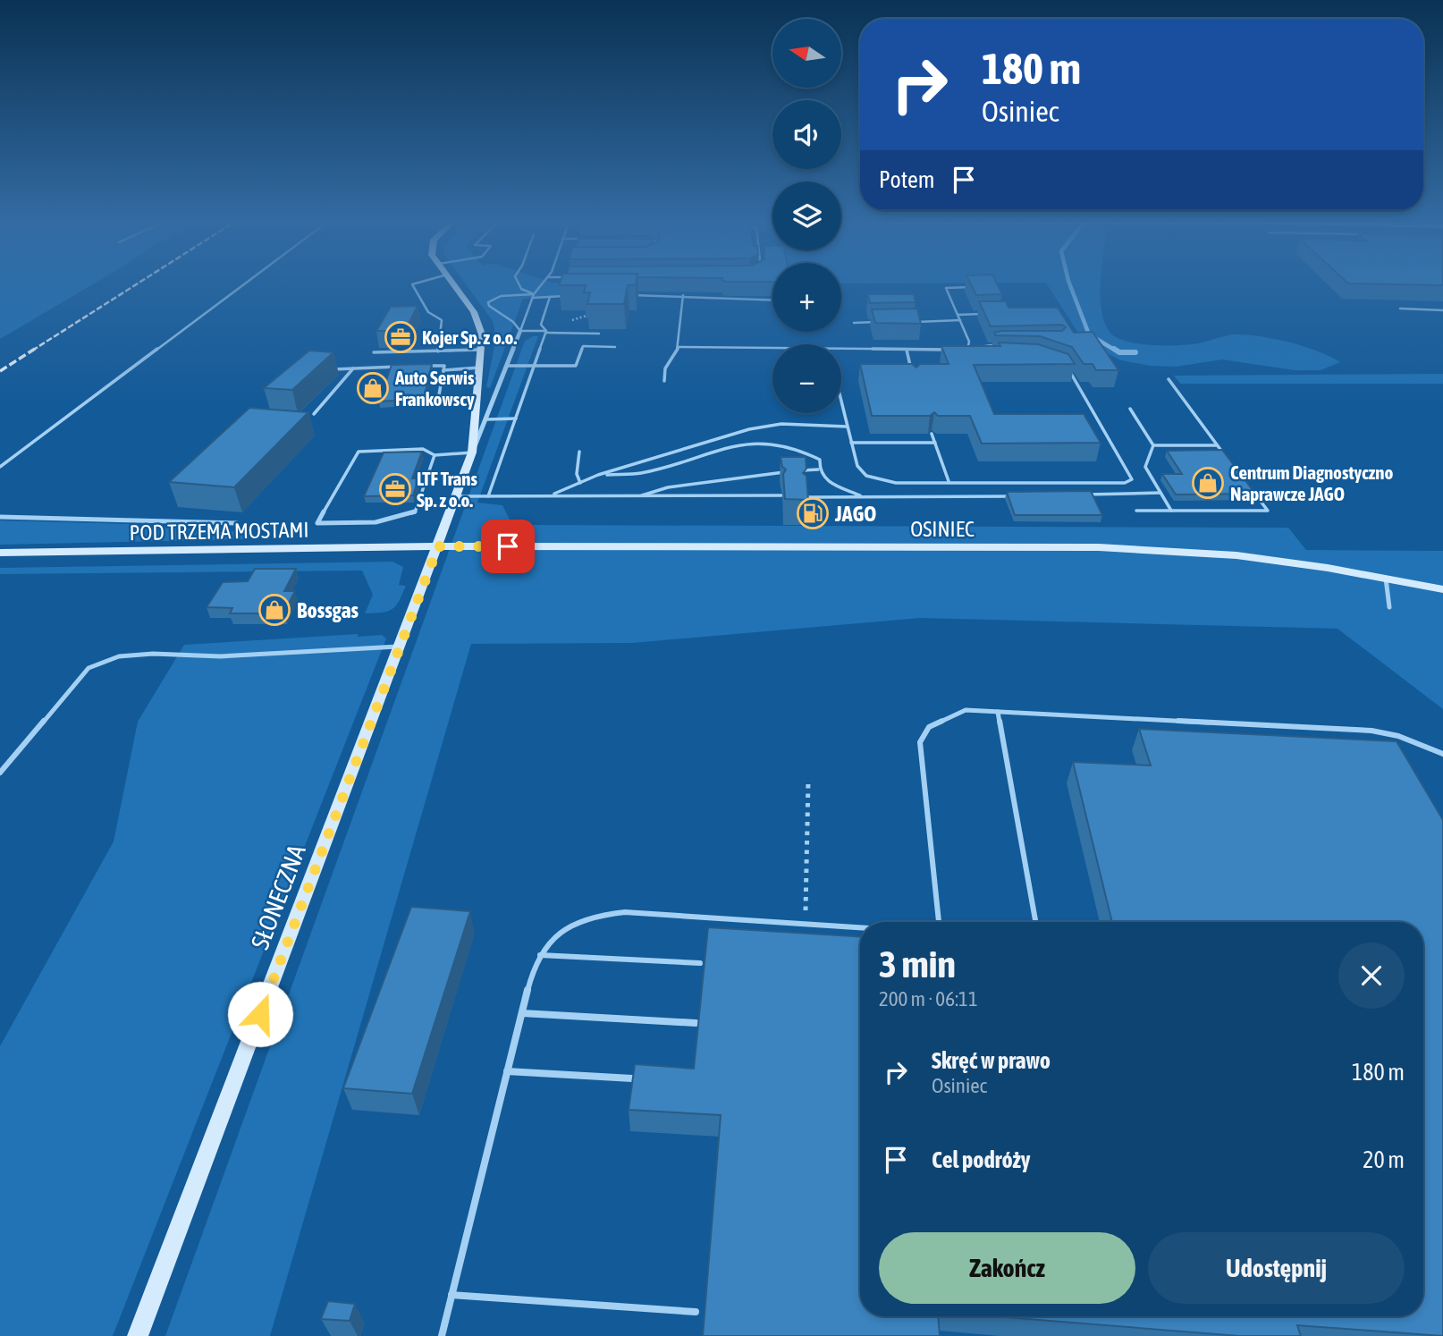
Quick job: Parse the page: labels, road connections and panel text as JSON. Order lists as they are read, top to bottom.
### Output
{
  "streets": {
    "street": ["OSINIEC", "POD TRZEMA MOSTAMI", "SŁONECZNA"]
  },
  "crossings": [
    ["OSINIEC", "POD TRZEMA MOSTAMI"],
    ["OSINIEC", "SŁONECZNA"],
    ["POD TRZEMA MOSTAMI", "SŁONECZNA"]
  ],
  "places": {
    "office": ["Kojer Sp. z o.o.", "LTF Trans Sp. z o.o."],
    "shop": ["Auto Serwis Frankowscy", "Centrum Diagnostyczno Naprawcze JAGO", "Bossgas"],
    "fuel station": ["JAGO"]
  },
  "north": "left",
  "page": {
    "map_buttons": ["+", "−"],
    "turn": ["180 m", "Osiniec"],
    "then": "Potem",
    "heading": ["3 min", "200 m · 06:11"],
    "list": [
      {
        "name": "Skręć w prawo",
        "note": "Osiniec",
        "value": "180 m"
      },
      {
        "name": "Cel podróży",
        "value": "20 m"
      }
    ],
    "buttons": ["Zakończ", "Udostępnij"]
  }
}
